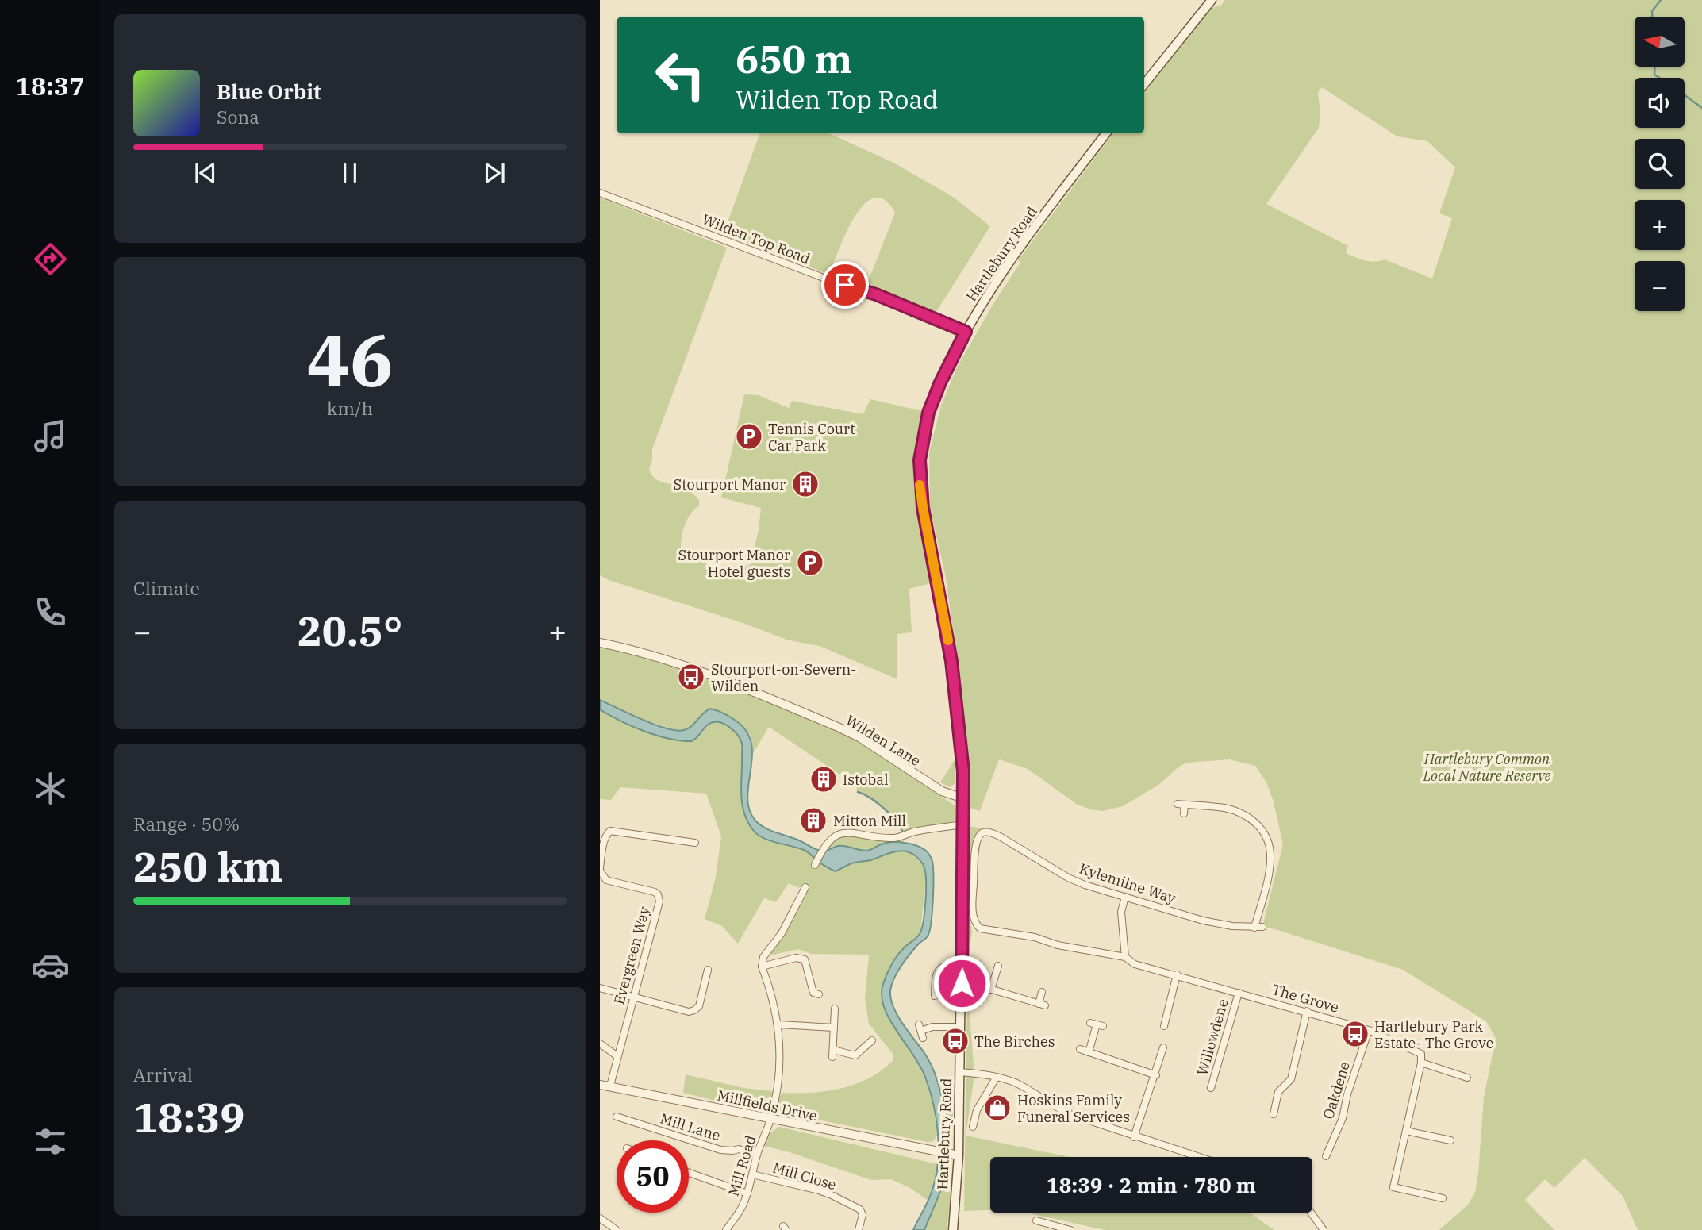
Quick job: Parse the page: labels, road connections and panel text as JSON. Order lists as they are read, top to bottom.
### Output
{
  "streets": {
    "main road": ["Hartlebury Road"],
    "street": [
      "Wilden Top Road",
      "Wilden Lane",
      "Kylemilne Way",
      "Evergreen Way",
      "The Grove",
      "Willowdene",
      "Oakdene",
      "Millfields Drive",
      "Mill Lane",
      "Mill Road",
      "Mill Close"
    ]
  },
  "crossings": [
    ["Wilden Top Road", "Hartlebury Road"],
    ["Hartlebury Road", "Wilden Lane"],
    ["Hartlebury Road", "Millfields Drive"],
    ["Kylemilne Way", "The Grove"],
    ["Evergreen Way", "Millfields Drive"],
    ["The Grove", "Willowdene"],
    ["The Grove", "Oakdene"],
    ["Millfields Drive", "Mill Road"],
    ["Mill Lane", "Mill Road"],
    ["Mill Road", "Mill Close"]
  ],
  "parks": ["Hartlebury Common Local Nature Reserve"],
  "places": {
    "parking": ["Tennis Court Car Park", "Stourport Manor Hotel guests"],
    "building": ["Stourport Manor", "Istobal", "Mitton Mill"],
    "bus stop": ["Stourport-on-Severn- Wilden", "Hartlebury Park Estate- The Grove", "The Birches"],
    "shop": ["Hoskins Family Funeral Services"]
  },
  "north": "left",
  "page": {
    "tabs": "18:37",
    "map_buttons": ["+", "−"],
    "turn": ["650 m", "Wilden Top Road"],
    "song": ["Blue Orbit", "Sona"],
    "tile": [
      ["46", "km/h"],
      "Climate",
      ["Range · 50%", "250 km"],
      ["Arrival", "18:39"]
    ],
    "heat": ["−", "20.5°", "+"],
    "limit": "50",
    "trip": "18:39 · 2 min · 780 m"
  }
}
